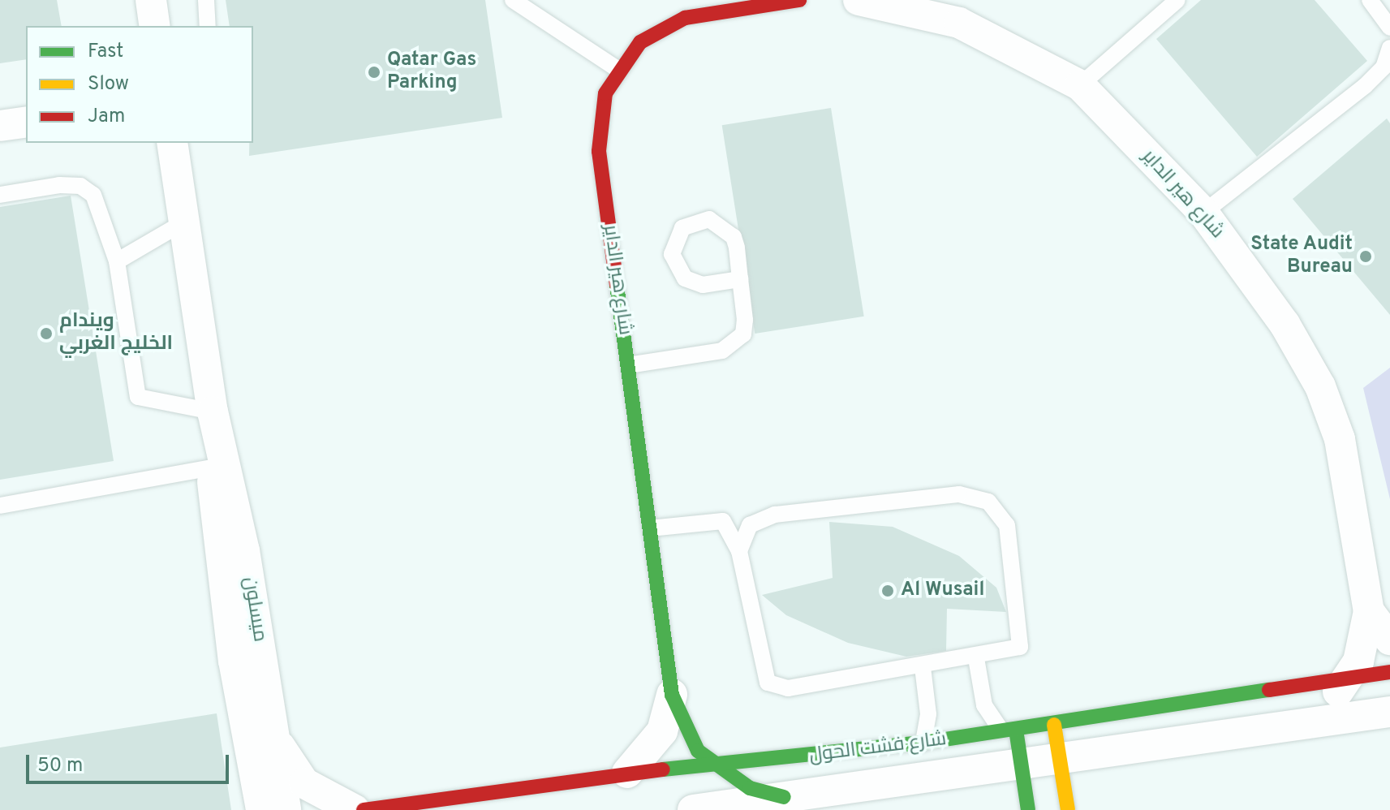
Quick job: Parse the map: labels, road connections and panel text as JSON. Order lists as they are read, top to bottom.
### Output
{
  "streets": {
    "street": ["شارع هير الداير", "ميسلون", "شارع فشت الحول"]
  },
  "crossings": [
    ["شارع هير الداير", "شارع فشت الحول"]
  ],
  "places": [
    "Qatar Gas Parking",
    "State Audit Bureau",
    "ويندام الخليج الغربي",
    "Al Wusail"
  ],
  "legend": ["Fast", "Slow", "Jam"],
  "scale_bar": "50 m"
}
